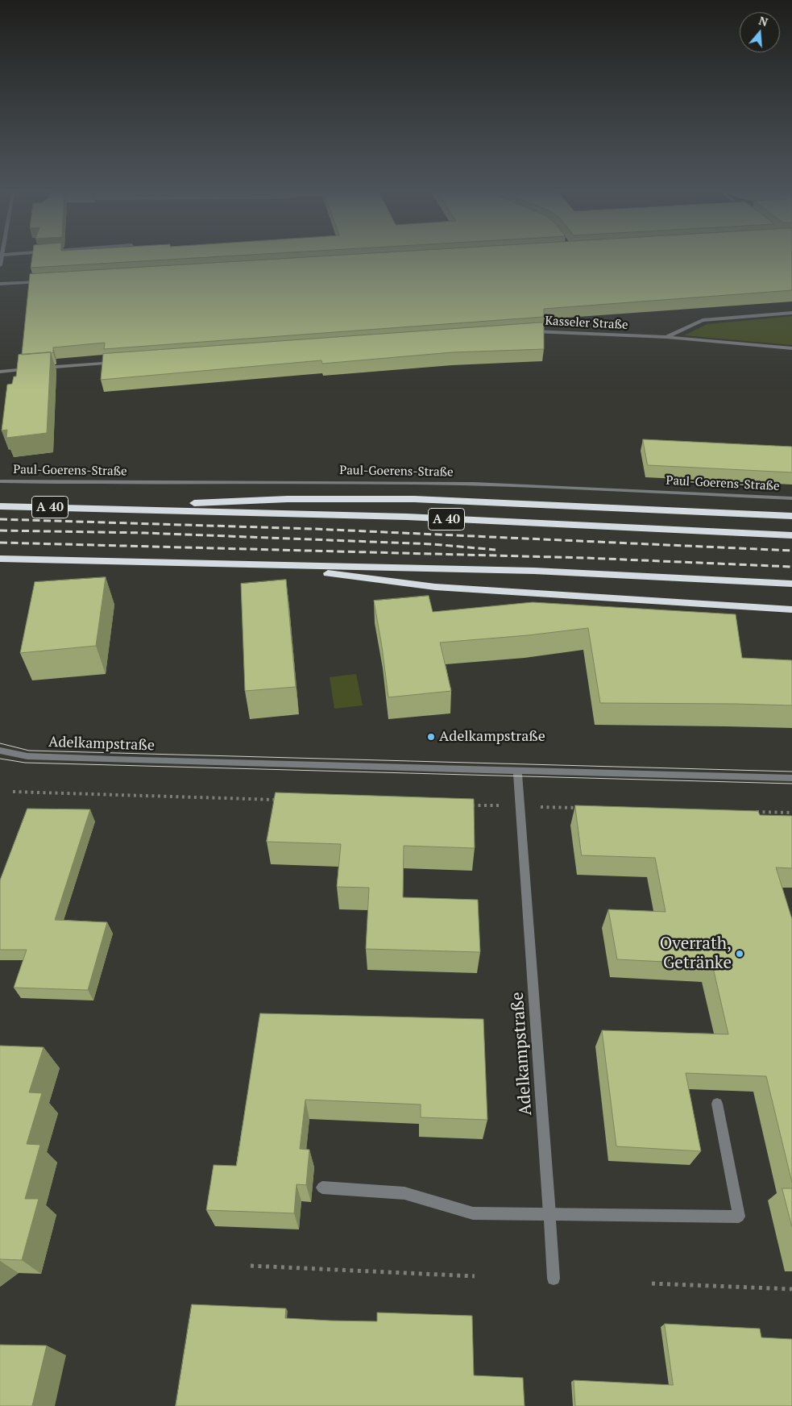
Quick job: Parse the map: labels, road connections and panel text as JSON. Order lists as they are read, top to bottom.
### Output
{
  "streets": {
    "highway": ["A 40"],
    "street": ["Kasseler Straße", "Paul-Goerens-Straße", "Adelkampstraße"]
  },
  "places": ["Adelkampstraße", "Overrath, Getränke"],
  "north": "top"
}
